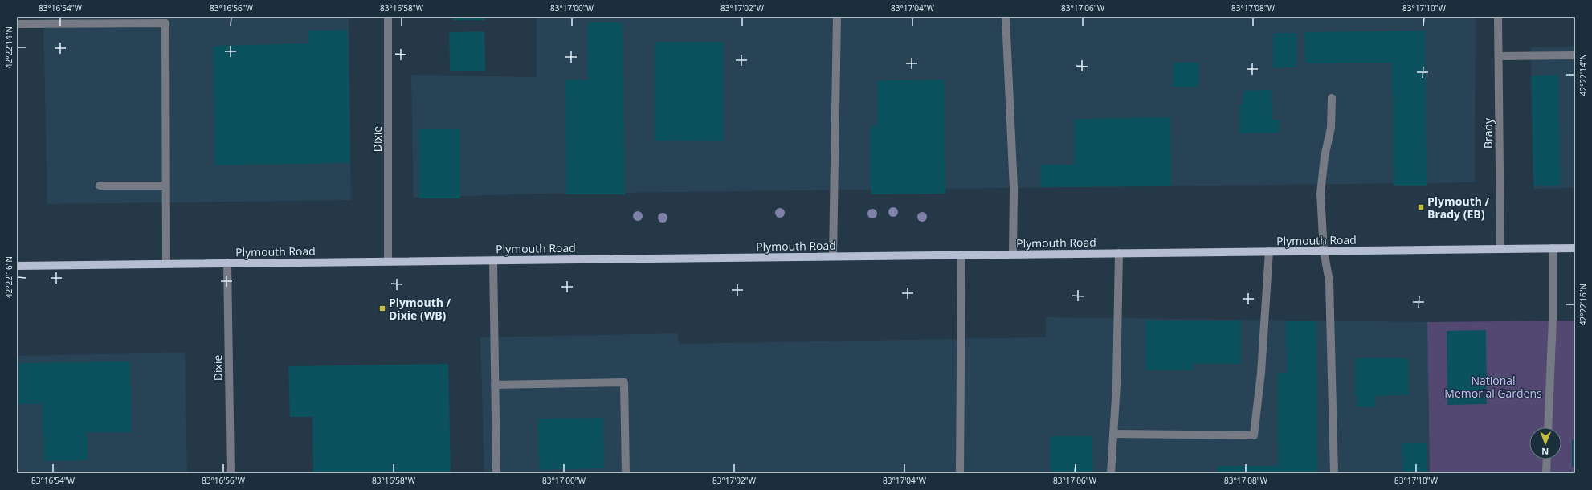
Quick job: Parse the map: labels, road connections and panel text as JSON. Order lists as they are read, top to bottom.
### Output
{
  "streets": {
    "main road": ["Plymouth Road"],
    "street": ["Brady", "Dixie"]
  },
  "crossings": [
    ["Brady", "Plymouth Road"],
    ["Dixie", "Plymouth Road"]
  ],
  "parks": ["National Memorial Gardens"],
  "places": {
    "transit": ["Plymouth / Brady (EB)", "Plymouth / Dixie (WB)"]
  },
  "north": "bottom",
  "coordinates": [
    "83°16'54\"W",
    "83°16'56\"W",
    "83°16'58\"W",
    "83°17'00\"W",
    "83°17'02\"W",
    "83°17'04\"W",
    "83°17'06\"W",
    "83°17'08\"W",
    "83°17'10\"W",
    "42°22'14\"N",
    "42°22'16\"N"
  ]
}
